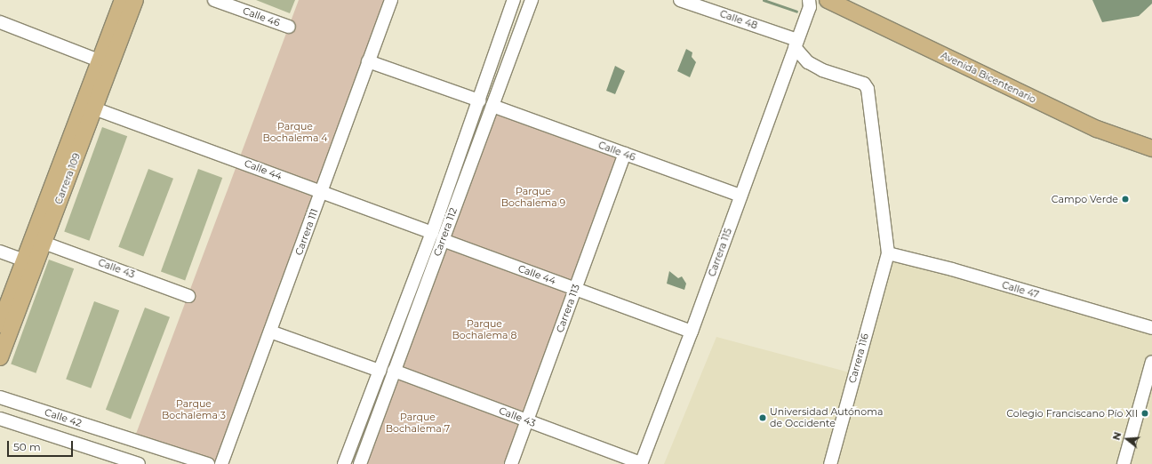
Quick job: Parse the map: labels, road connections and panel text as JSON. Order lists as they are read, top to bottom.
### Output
{
  "streets": {
    "main road": ["Avenida Bicentenario", "Carrera 109"],
    "street": [
      "Calle 46",
      "Calle 48",
      "Calle 44",
      "Carrera 111",
      "Carrera 112",
      "Carrera 115",
      "Calle 43",
      "Calle 47",
      "Carrera 113",
      "Carrera 116",
      "Calle 42"
    ]
  },
  "crossings": [
    ["Calle 46", "Carrera 112"],
    ["Calle 46", "Carrera 115"],
    ["Calle 46", "Carrera 113"],
    ["Calle 48", "Carrera 115"],
    ["Calle 44", "Carrera 109"],
    ["Calle 44", "Carrera 111"],
    ["Calle 44", "Carrera 112"],
    ["Calle 44", "Carrera 115"],
    ["Calle 44", "Carrera 113"],
    ["Carrera 109", "Calle 43"],
    ["Carrera 112", "Calle 43"],
    ["Carrera 115", "Calle 43"],
    ["Calle 43", "Carrera 113"],
    ["Calle 47", "Carrera 116"]
  ],
  "parks": [
    "Parque Bochalema 4",
    "Parque Bochalema 9",
    "Parque Bochalema 8",
    "Parque Bochalema 3",
    "Parque Bochalema 7"
  ],
  "places": ["Campo Verde", "Colegio Franciscano Pío XII", "Universidad Autónoma de Occidente"],
  "scale_bar": "50 m",
  "north": "left"
}
